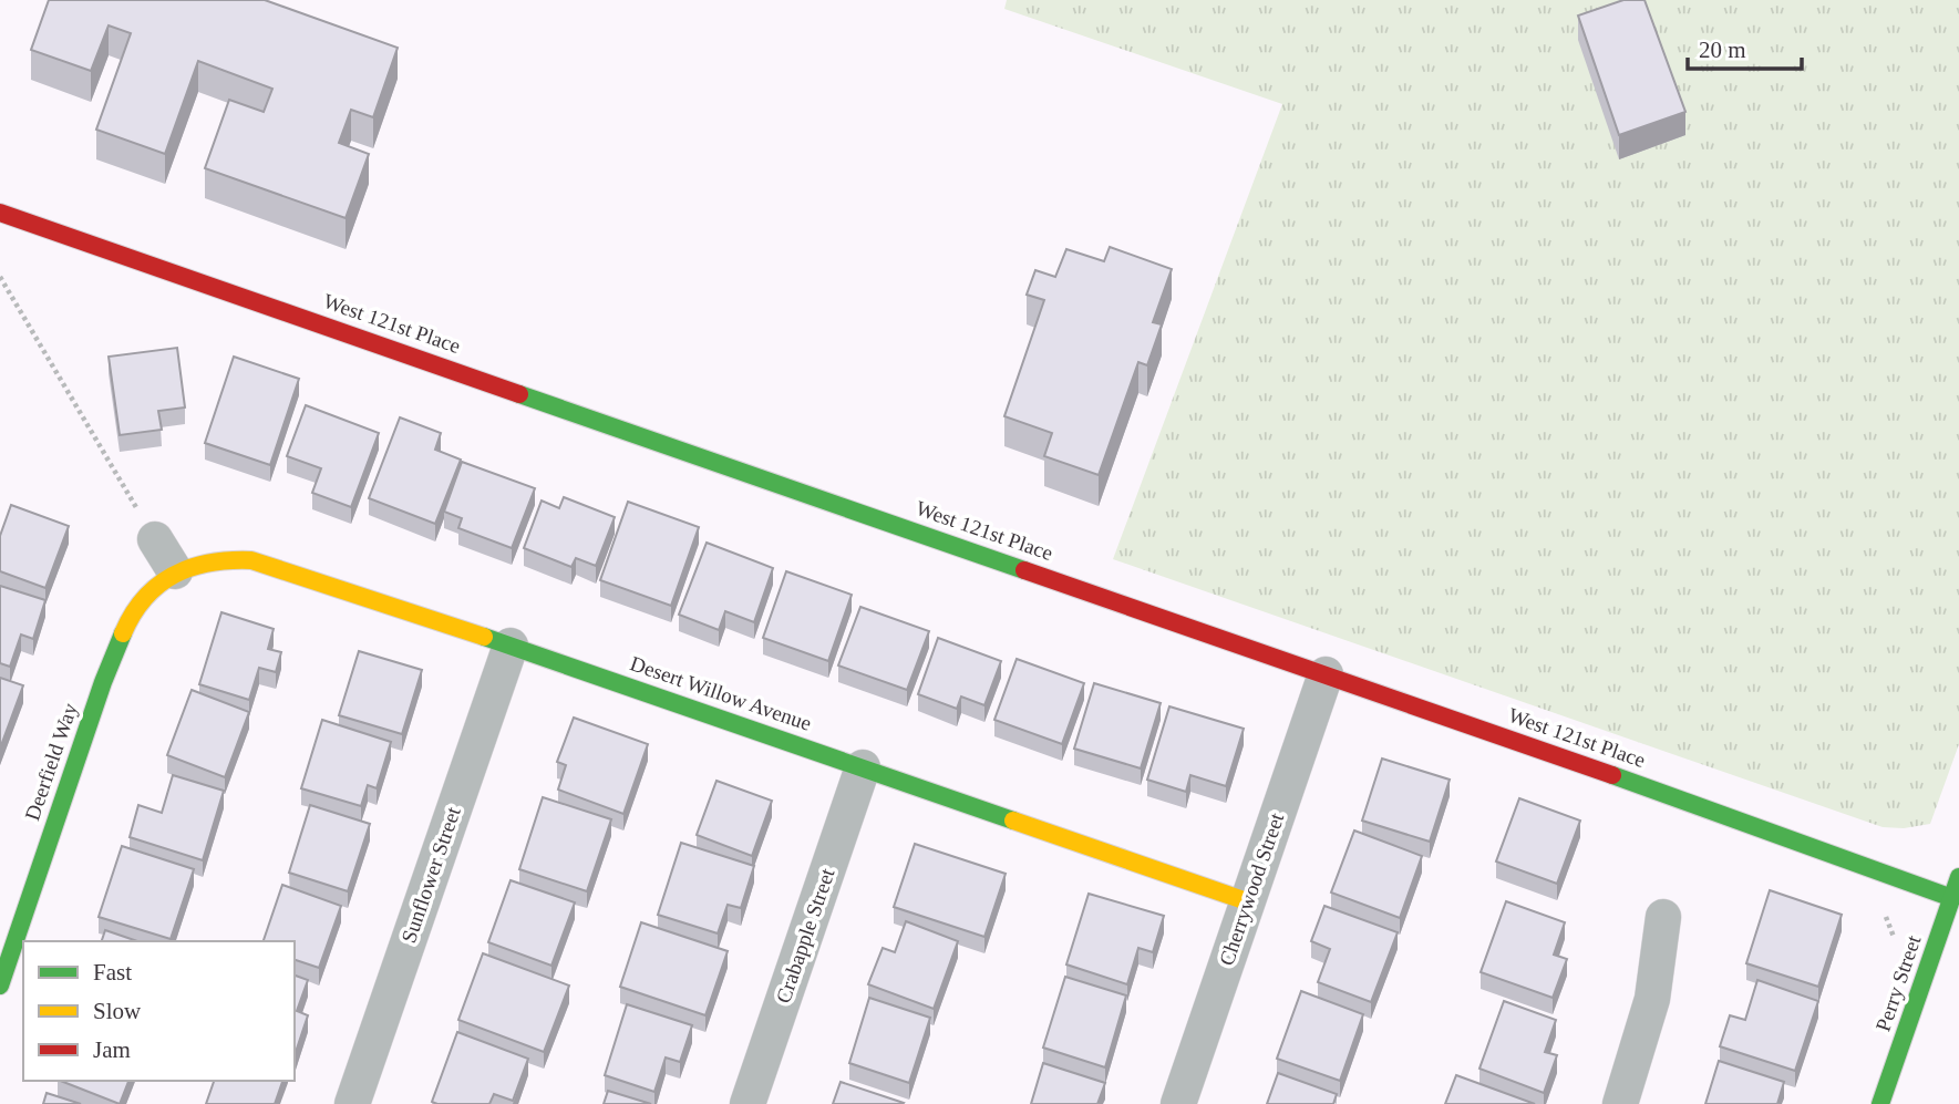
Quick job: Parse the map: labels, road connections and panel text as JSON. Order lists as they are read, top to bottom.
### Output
{
  "streets": {
    "street": [
      "West 121st Place",
      "Desert Willow Avenue",
      "Deerfield Way",
      "Sunflower Street",
      "Cherrywood Street",
      "Crabapple Street",
      "Perry Street"
    ]
  },
  "crossings": [
    ["West 121st Place", "Cherrywood Street"],
    ["West 121st Place", "Perry Street"],
    ["Desert Willow Avenue", "Deerfield Way"],
    ["Desert Willow Avenue", "Sunflower Street"],
    ["Desert Willow Avenue", "Cherrywood Street"],
    ["Desert Willow Avenue", "Crabapple Street"]
  ],
  "legend": ["Fast", "Slow", "Jam"],
  "scale_bar": "20 m"
}
